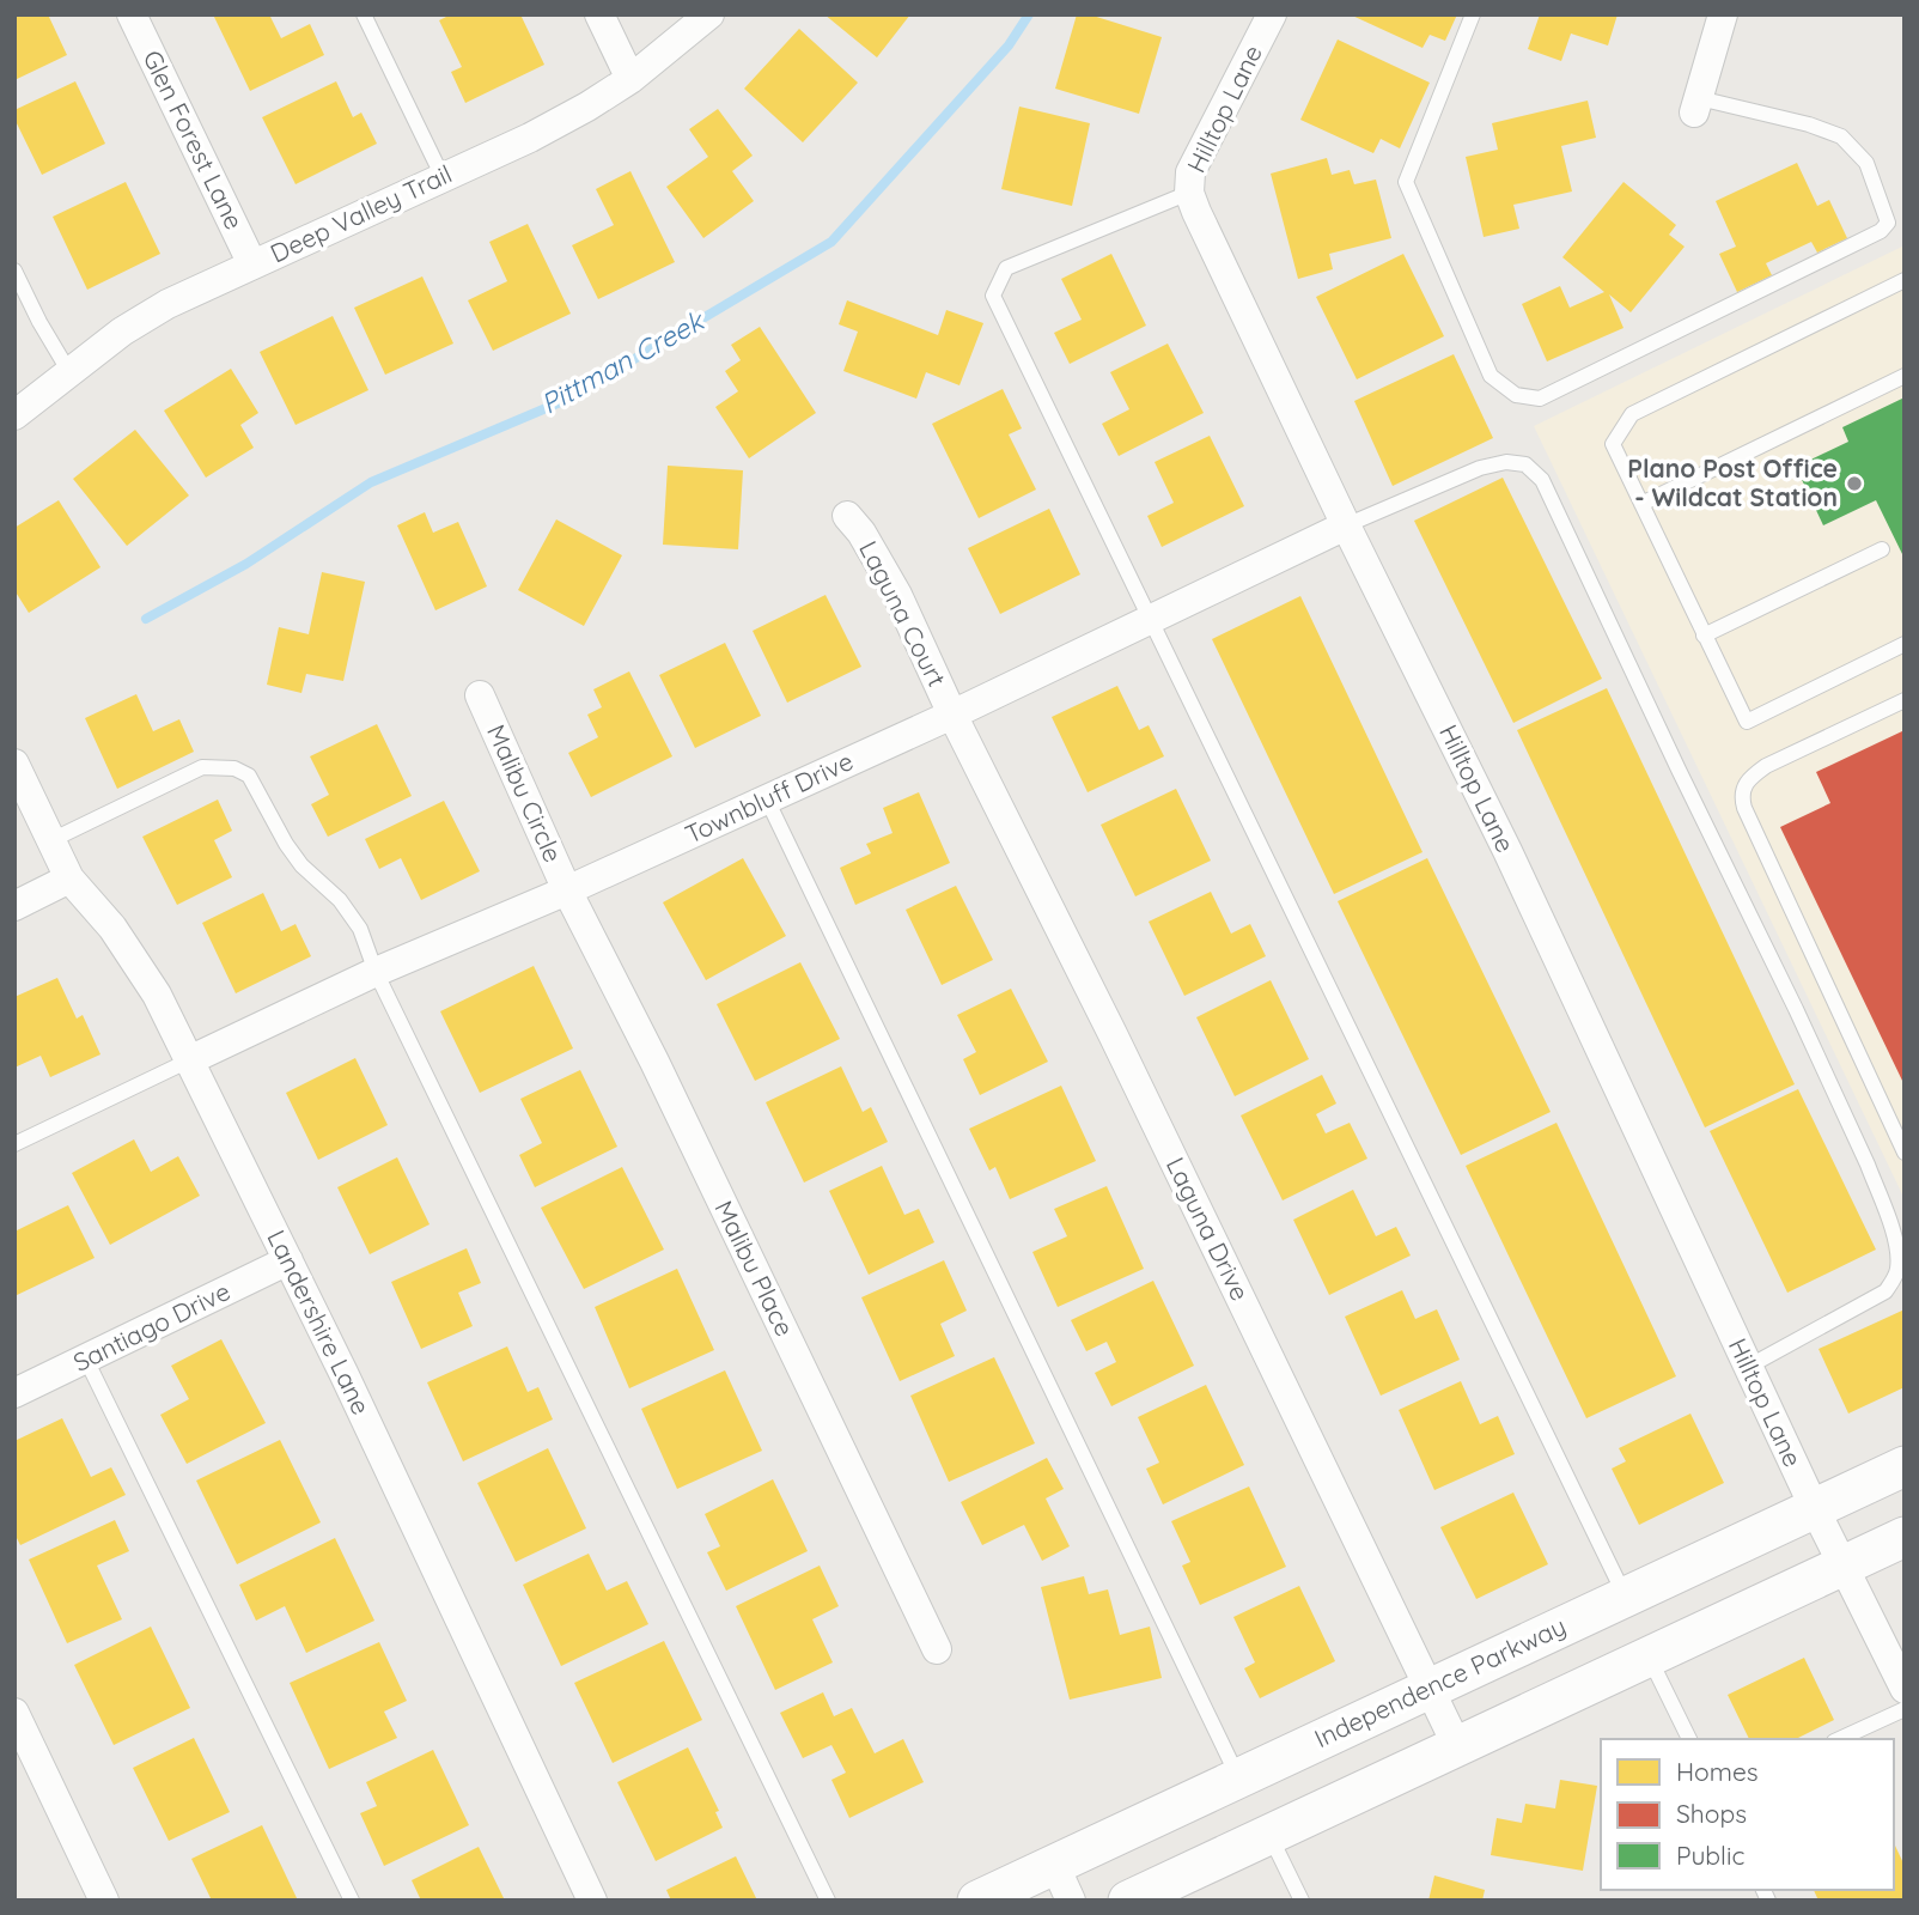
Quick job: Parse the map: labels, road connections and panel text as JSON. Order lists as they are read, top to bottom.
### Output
{
  "streets": {
    "main road": ["Independence Parkway"],
    "street": [
      "Hilltop Lane",
      "Glen Forest Lane",
      "Deep Valley Trail",
      "Laguna Court",
      "Malibu Circle",
      "Townbluff Drive",
      "Laguna Drive",
      "Malibu Place",
      "Landershire Lane",
      "Santiago Drive"
    ]
  },
  "crossings": [
    ["Hilltop Lane", "Townbluff Drive"],
    ["Hilltop Lane", "Independence Parkway"],
    ["Glen Forest Lane", "Deep Valley Trail"],
    ["Laguna Court", "Townbluff Drive"],
    ["Laguna Court", "Laguna Drive"],
    ["Malibu Circle", "Townbluff Drive"],
    ["Malibu Circle", "Malibu Place"],
    ["Townbluff Drive", "Laguna Drive"],
    ["Townbluff Drive", "Malibu Place"],
    ["Townbluff Drive", "Landershire Lane"],
    ["Laguna Drive", "Independence Parkway"],
    ["Landershire Lane", "Santiago Drive"]
  ],
  "water": ["Pittman Creek"],
  "places": ["Plano Post Office - Wildcat Station"],
  "legend": ["Homes", "Shops", "Public"]
}
